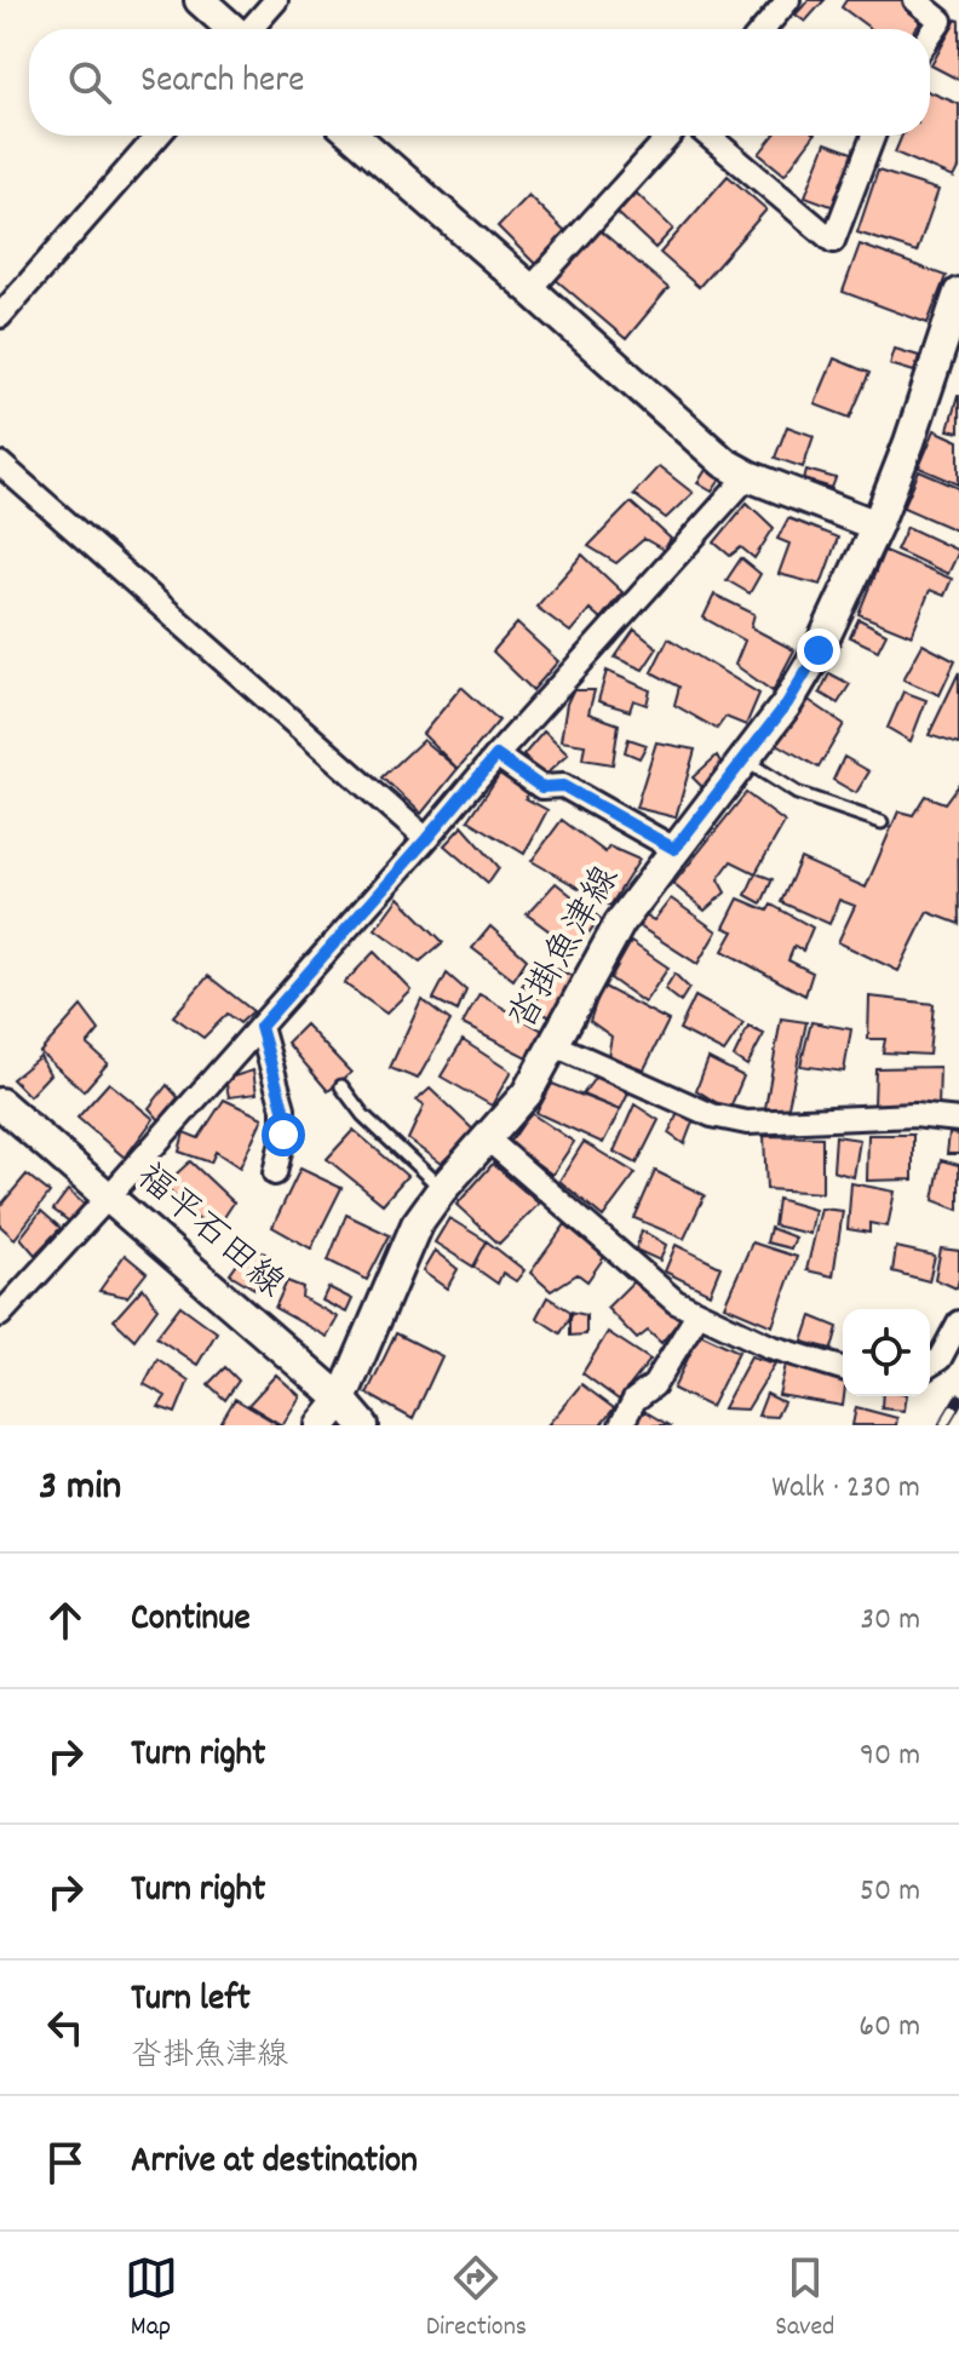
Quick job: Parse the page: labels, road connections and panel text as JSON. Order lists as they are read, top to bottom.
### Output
{
  "streets": {
    "main road": ["沓掛魚津線", "福平石田線"]
  },
  "crossings": [
    ["沓掛魚津線", "福平石田線"]
  ],
  "page": {
    "search": "Search here",
    "heading": ["3 min", "Walk · 230 m"],
    "list": [
      ["Continue", "30 m"],
      ["Turn right", "90 m"],
      ["Turn right", "50 m"],
      ["Turn left", "沓掛魚津線", "60 m"],
      "Arrive at destination"
    ],
    "nav": ["Map", "Directions", "Saved"]
  }
}
